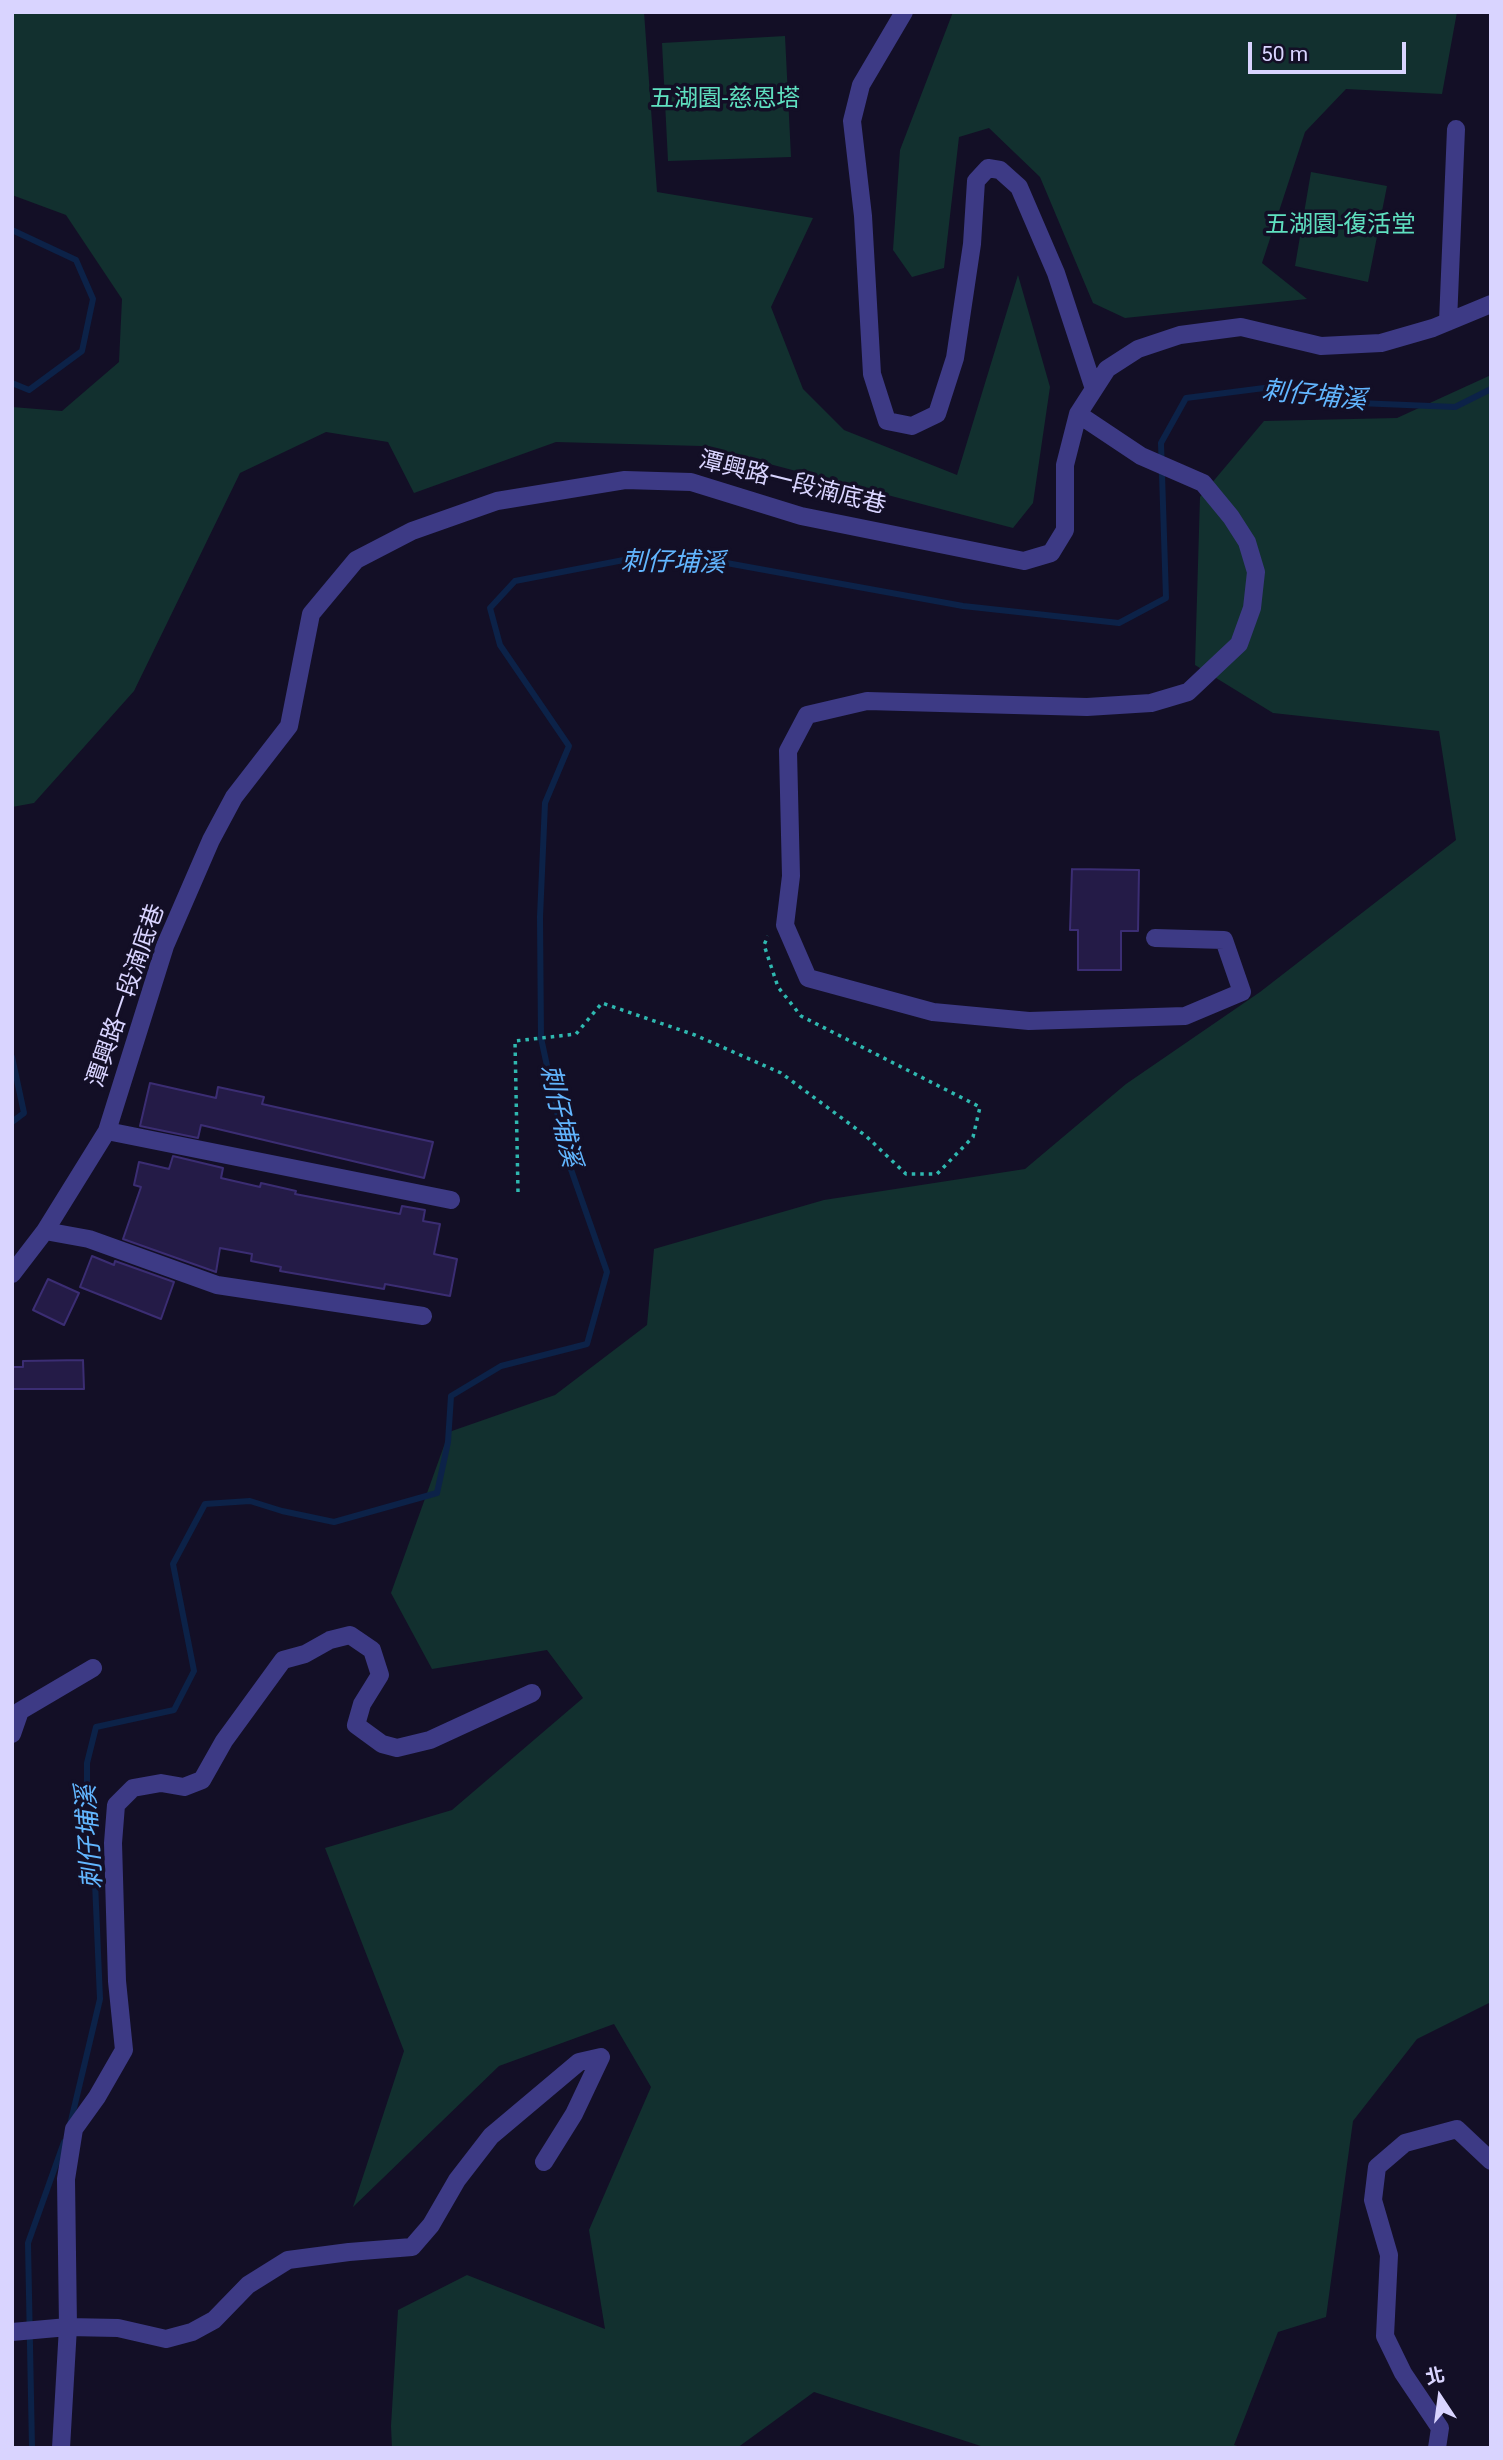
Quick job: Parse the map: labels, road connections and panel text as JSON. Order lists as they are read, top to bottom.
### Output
{
  "streets": {
    "street": ["潭興路一段湳底巷"]
  },
  "water": ["刺仔埔溪"],
  "parks": ["五湖園-慈恩塔", "五湖園-復活堂"],
  "scale_bar": "50 m",
  "north": "top"
}
